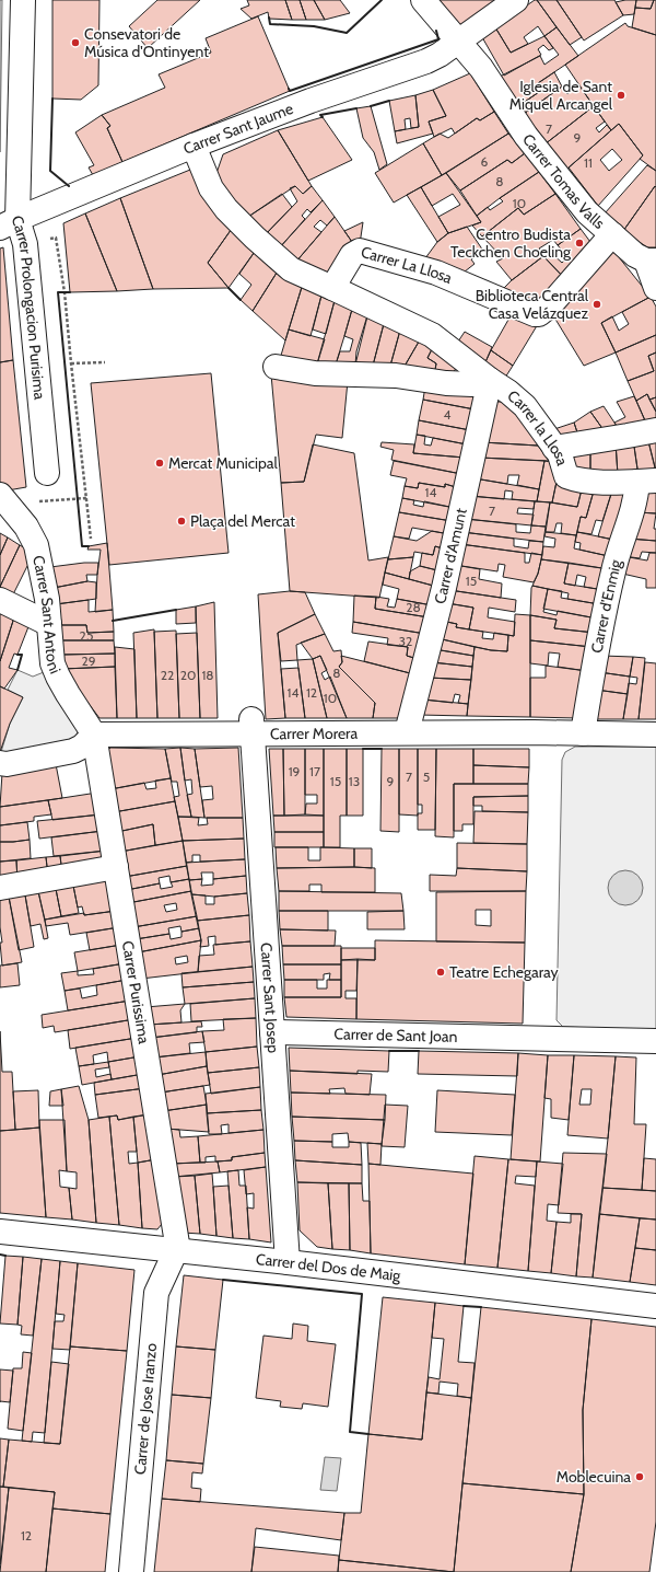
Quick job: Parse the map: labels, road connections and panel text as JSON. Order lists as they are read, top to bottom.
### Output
{
  "streets": {
    "street": [
      "Carrer Sant Jaume",
      "Carrer Tomas Valls",
      "Carrer La Llosa",
      "Carrer Prolongacion Purisima",
      "Carrer la Llosa",
      "Carrer d'Amunt",
      "Carrer d'Enmig",
      "Carrer Sant Antoni",
      "Carrer Morera",
      "Carrer Purissima",
      "Carrer Sant Josep",
      "Carrer de Sant Joan",
      "Carrer del Dos de Maig",
      "Carrer de Jose Iranzo"
    ]
  },
  "crossings": [
    ["Carrer Sant Jaume", "Carrer Tomas Valls"],
    ["Carrer Sant Jaume", "Carrer Prolongacion Purisima"],
    ["Carrer Tomas Valls", "Carrer La Llosa"],
    ["Carrer La Llosa", "Carrer la Llosa"],
    ["Carrer la Llosa", "Carrer d'Amunt"],
    ["Carrer la Llosa", "Carrer d'Enmig"],
    ["Carrer d'Amunt", "Carrer Morera"],
    ["Carrer d'Enmig", "Carrer Morera"],
    ["Carrer Sant Antoni", "Carrer Morera"],
    ["Carrer Sant Antoni", "Carrer Purissima"],
    ["Carrer Morera", "Carrer Purissima"],
    ["Carrer Morera", "Carrer Sant Josep"],
    ["Carrer Purissima", "Carrer del Dos de Maig"],
    ["Carrer Purissima", "Carrer de Jose Iranzo"],
    ["Carrer Sant Josep", "Carrer de Sant Joan"],
    ["Carrer Sant Josep", "Carrer del Dos de Maig"],
    ["Carrer del Dos de Maig", "Carrer de Jose Iranzo"]
  ],
  "places": [
    "Consevatori de Música d'Ontinyent",
    "Iglesia de Sant Miquel Arcangel",
    "Centro Budista Teckchen Choeling",
    "Biblioteca Central Casa Velázquez",
    "Mercat Municipal",
    "Plaça del Mercat",
    "Teatre Echegaray",
    "Moblecuina"
  ],
  "house_numbers": [
    "7",
    "9",
    "6",
    "11",
    "8",
    "10",
    "4",
    "14",
    "7",
    "15",
    "28",
    "25",
    "32",
    "29",
    "8",
    "22",
    "20",
    "18",
    "14",
    "12",
    "10",
    "19",
    "17",
    "7",
    "5",
    "15",
    "13",
    "9",
    "12"
  ]
}
